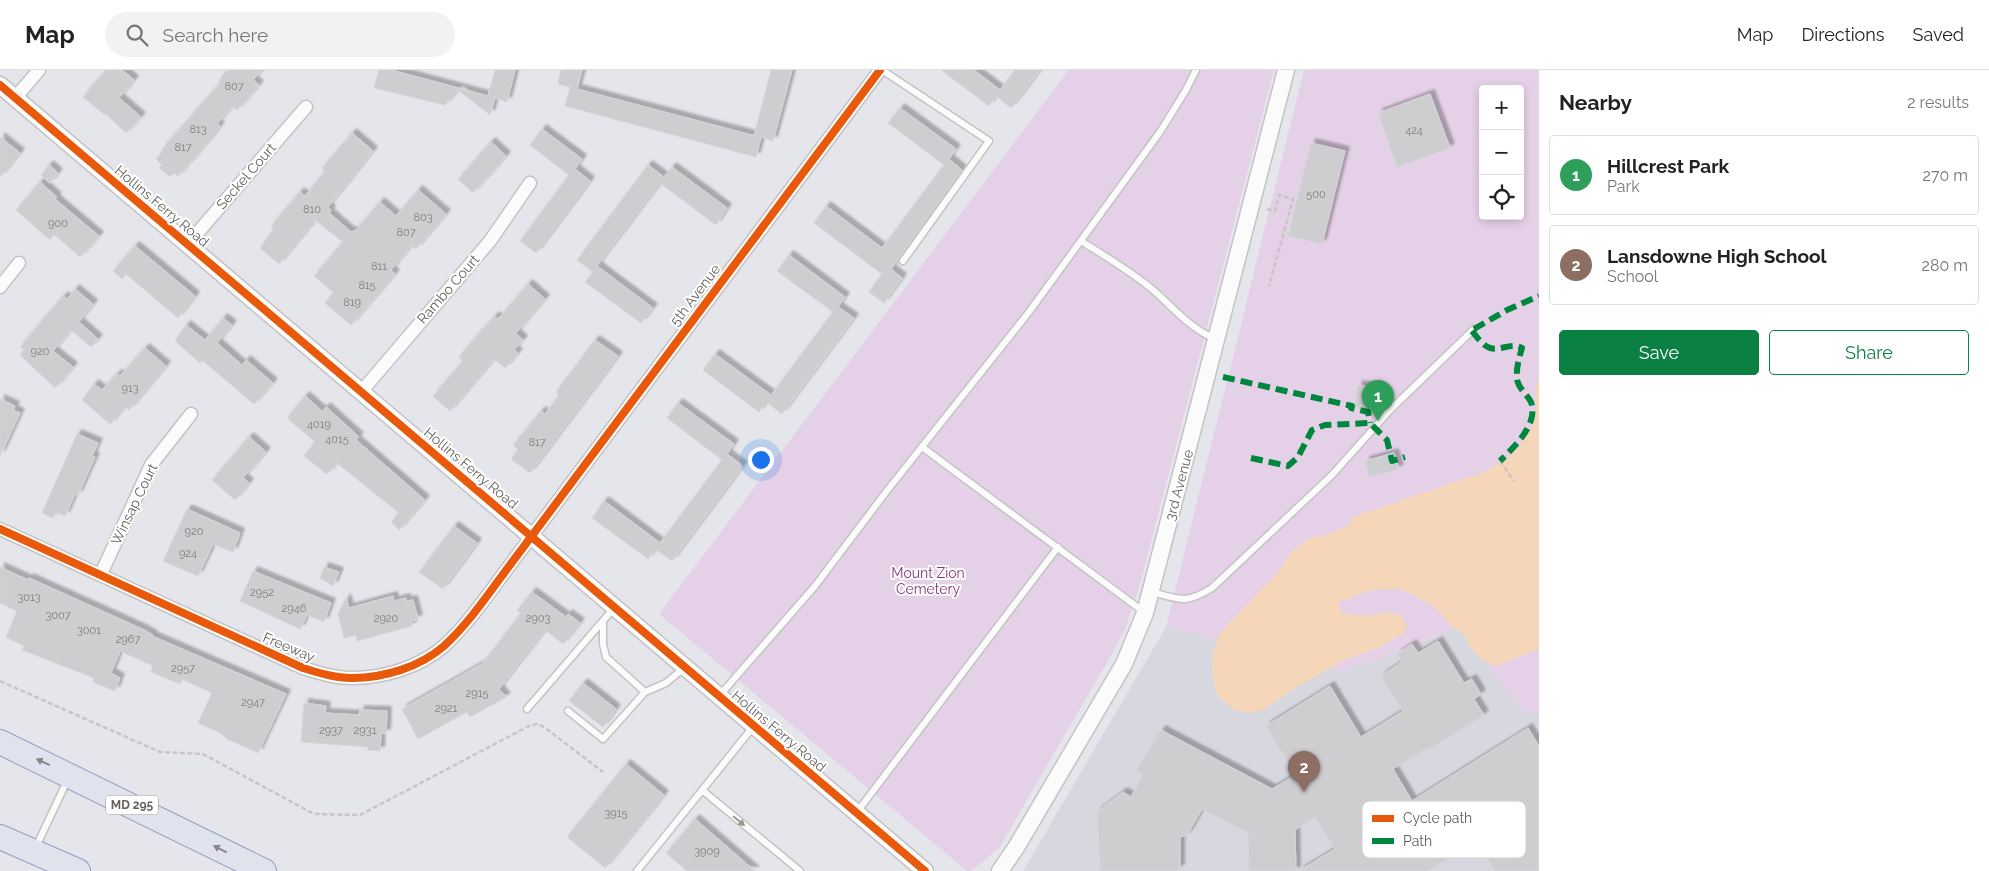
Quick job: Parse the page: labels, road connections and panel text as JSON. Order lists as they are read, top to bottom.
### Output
{
  "streets": {
    "highway": ["MD 295"],
    "street": [
      "Seckel Court",
      "Hollins Ferry Road",
      "Rambo Court",
      "5th Avenue",
      "3rd Avenue",
      "Winsap Court",
      "Freeway"
    ]
  },
  "crossings": [
    ["Seckel Court", "Hollins Ferry Road"],
    ["Hollins Ferry Road", "Rambo Court"],
    ["Hollins Ferry Road", "5th Avenue"],
    ["Hollins Ferry Road", "Freeway"],
    ["5th Avenue", "Freeway"],
    ["Winsap Court", "Freeway"]
  ],
  "parks": ["Mount Zion Cemetery"],
  "house_numbers": [
    "807",
    "813",
    "424",
    "817",
    "500",
    "810",
    "803",
    "900",
    "807",
    "811",
    "815",
    "819",
    "920",
    "913",
    "4019",
    "4015",
    "817",
    "920",
    "924",
    "2952",
    "3013",
    "2946",
    "3007",
    "2920",
    "2903",
    "3001",
    "2967",
    "2957",
    "2915",
    "2947",
    "2921",
    "2937",
    "2931",
    "3915",
    "3909"
  ],
  "legend": ["Cycle path", "Path"],
  "page": {
    "header": "Map",
    "search": "Search here",
    "nav": ["Map", "Directions", "Saved"],
    "heading": ["Nearby", "2 results"],
    "map_buttons": ["+", "−"],
    "list": [
      {
        "mark": "1",
        "name": "Hillcrest Park",
        "note": "Park",
        "value": "270 m"
      },
      {
        "mark": "2",
        "name": "Lansdowne High School",
        "note": "School",
        "value": "280 m"
      }
    ],
    "buttons": ["Save", "Share"],
    "pins": ["1", "2"]
  }
}
